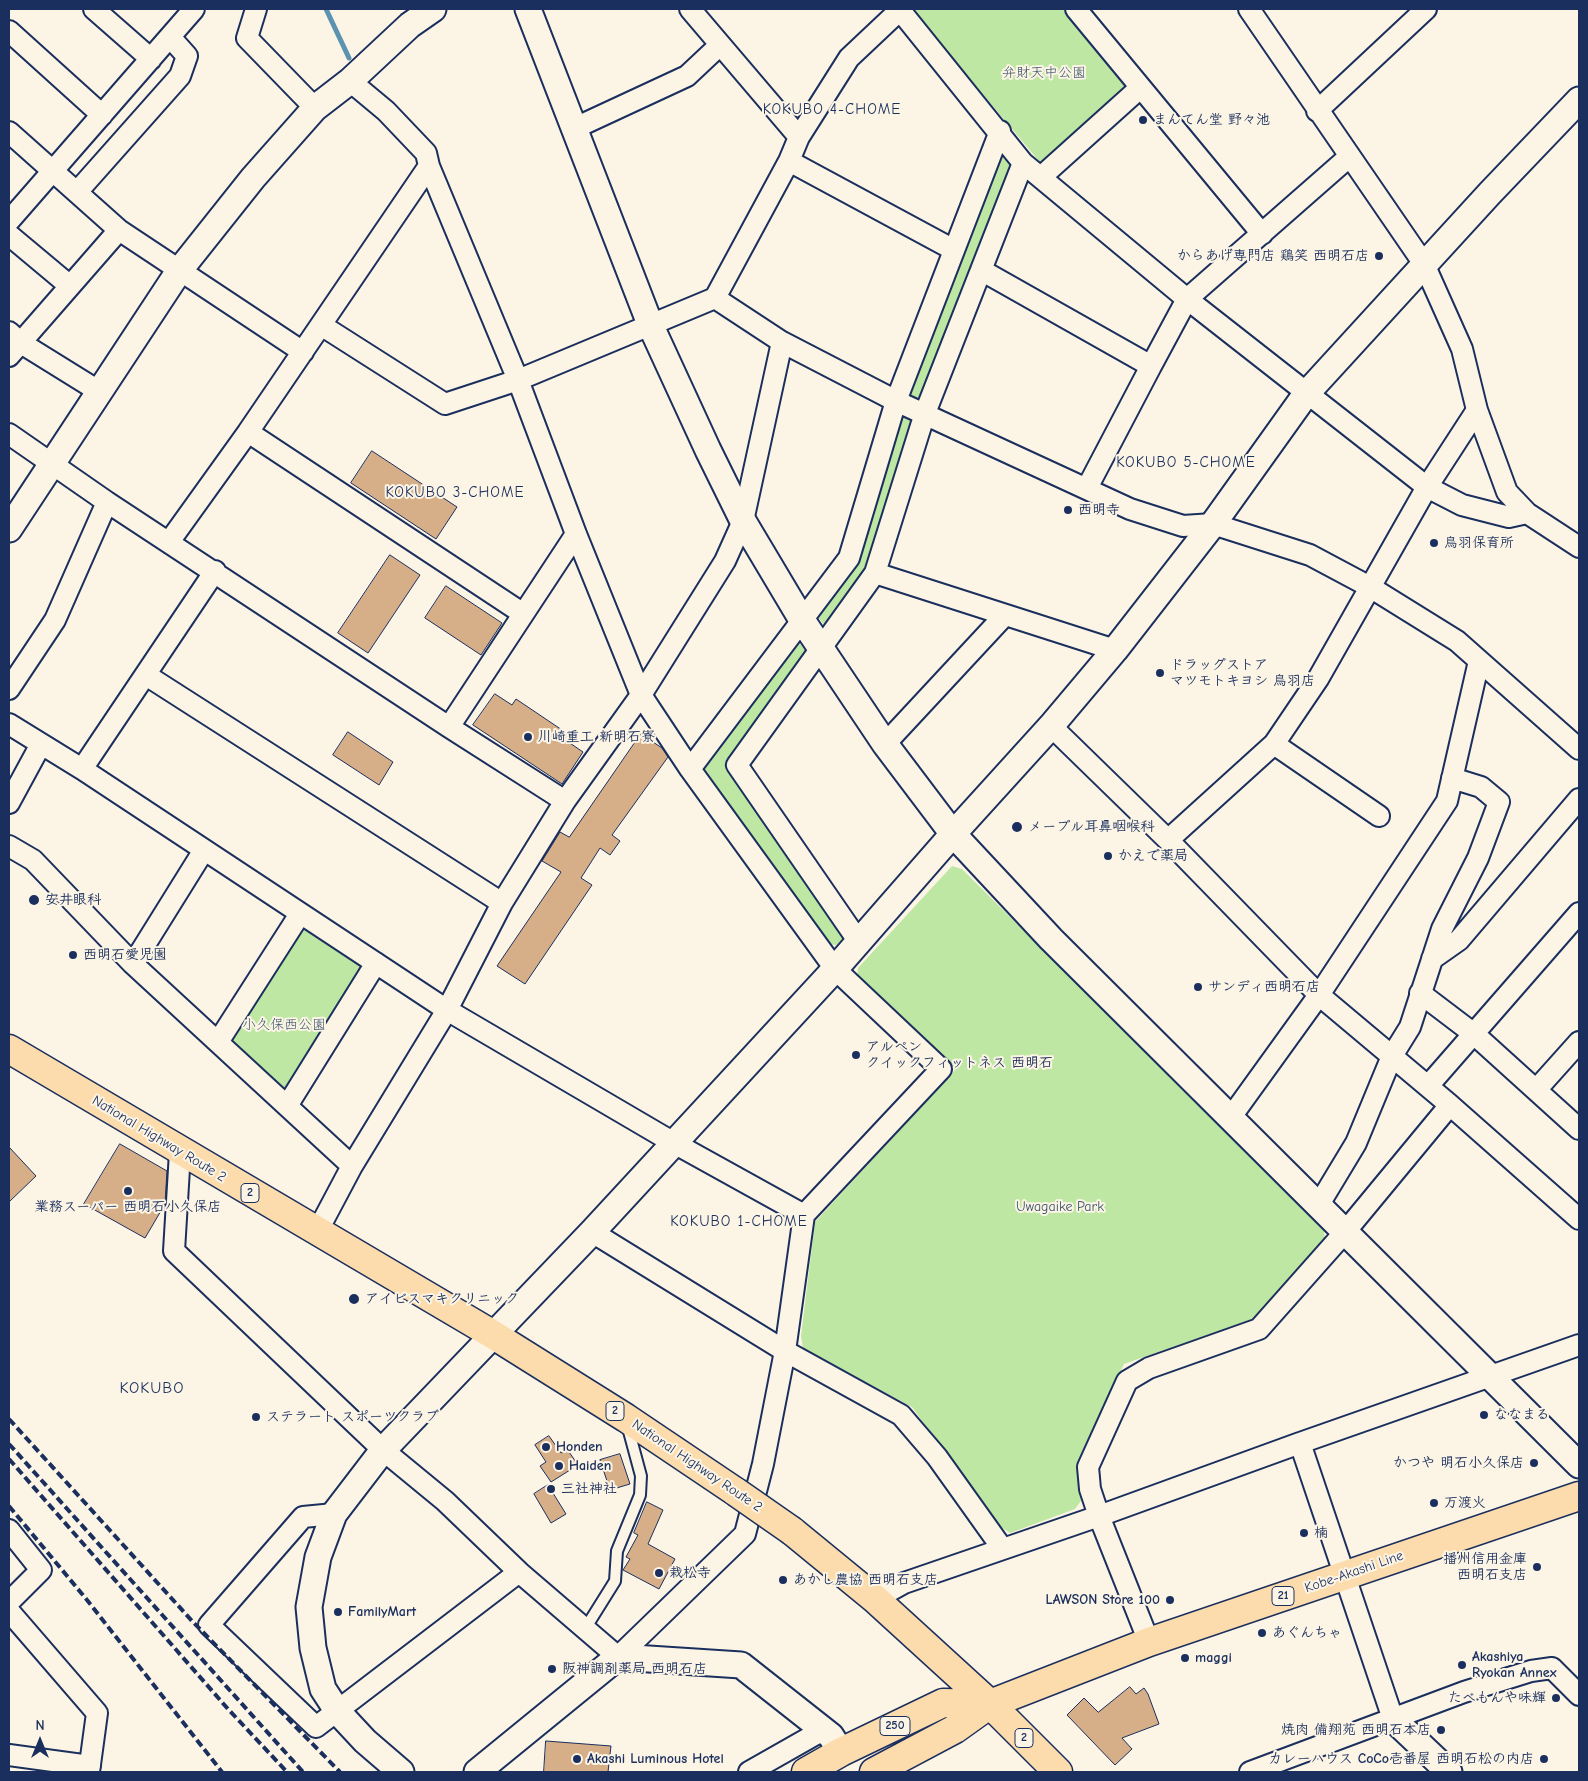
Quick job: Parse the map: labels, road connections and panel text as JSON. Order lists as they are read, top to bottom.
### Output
{
  "streets": {
    "main road": [
      "National Highway Route 2",
      "2",
      "Kobe-Akashi Line",
      "21",
      "250"
    ]
  },
  "crossings": [
    ["National Highway Route 2", "Kobe-Akashi Line"],
    ["National Highway Route 2", "250"],
    ["Kobe-Akashi Line", "250"]
  ],
  "districts": [
    "KOKUBO 4-CHOME",
    "KOKUBO 5-CHOME",
    "KOKUBO 3-CHOME",
    "KOKUBO 1-CHOME",
    "KOKUBO"
  ],
  "parks": ["弁財天中公園", "小久保西公園", "Uwagaike Park"],
  "places": [
    "まんてん堂 野々池",
    "からあげ専門店 鶏笑 西明石店",
    "西明寺",
    "鳥羽保育所",
    "ドラッグストア マツモトキヨシ 鳥羽店",
    "川崎重工 新明石寮",
    "メープル耳鼻咽喉科",
    "かえで薬局",
    "安井眼科",
    "西明石愛児園",
    "サンディ西明石店",
    "アルペン クイックフィットネス 西明石",
    "業務スーパー 西明石小久保店",
    "アイビスマキクリニック",
    "ななまる",
    "ステラート スポーツクラブ",
    "Honden",
    "かつや 明石小久保店",
    "Haiden",
    "三社神社",
    "万渡火",
    "楠",
    "播州信用金庫 西明石支店",
    "栽松寺",
    "あかし農協 西明石支店",
    "LAWSON Store 100",
    "FamilyMart",
    "あぐんちゃ",
    "maggi",
    "Akashiya Ryokan Annex",
    "阪神調剤薬局 西明石店",
    "たべもんや味輝",
    "焼肉 備翔苑 西明石本店",
    "Akashi Luminous Hotel",
    "カレーハウス CoCo壱番屋 西明石松の内店"
  ],
  "north": "top"
}
